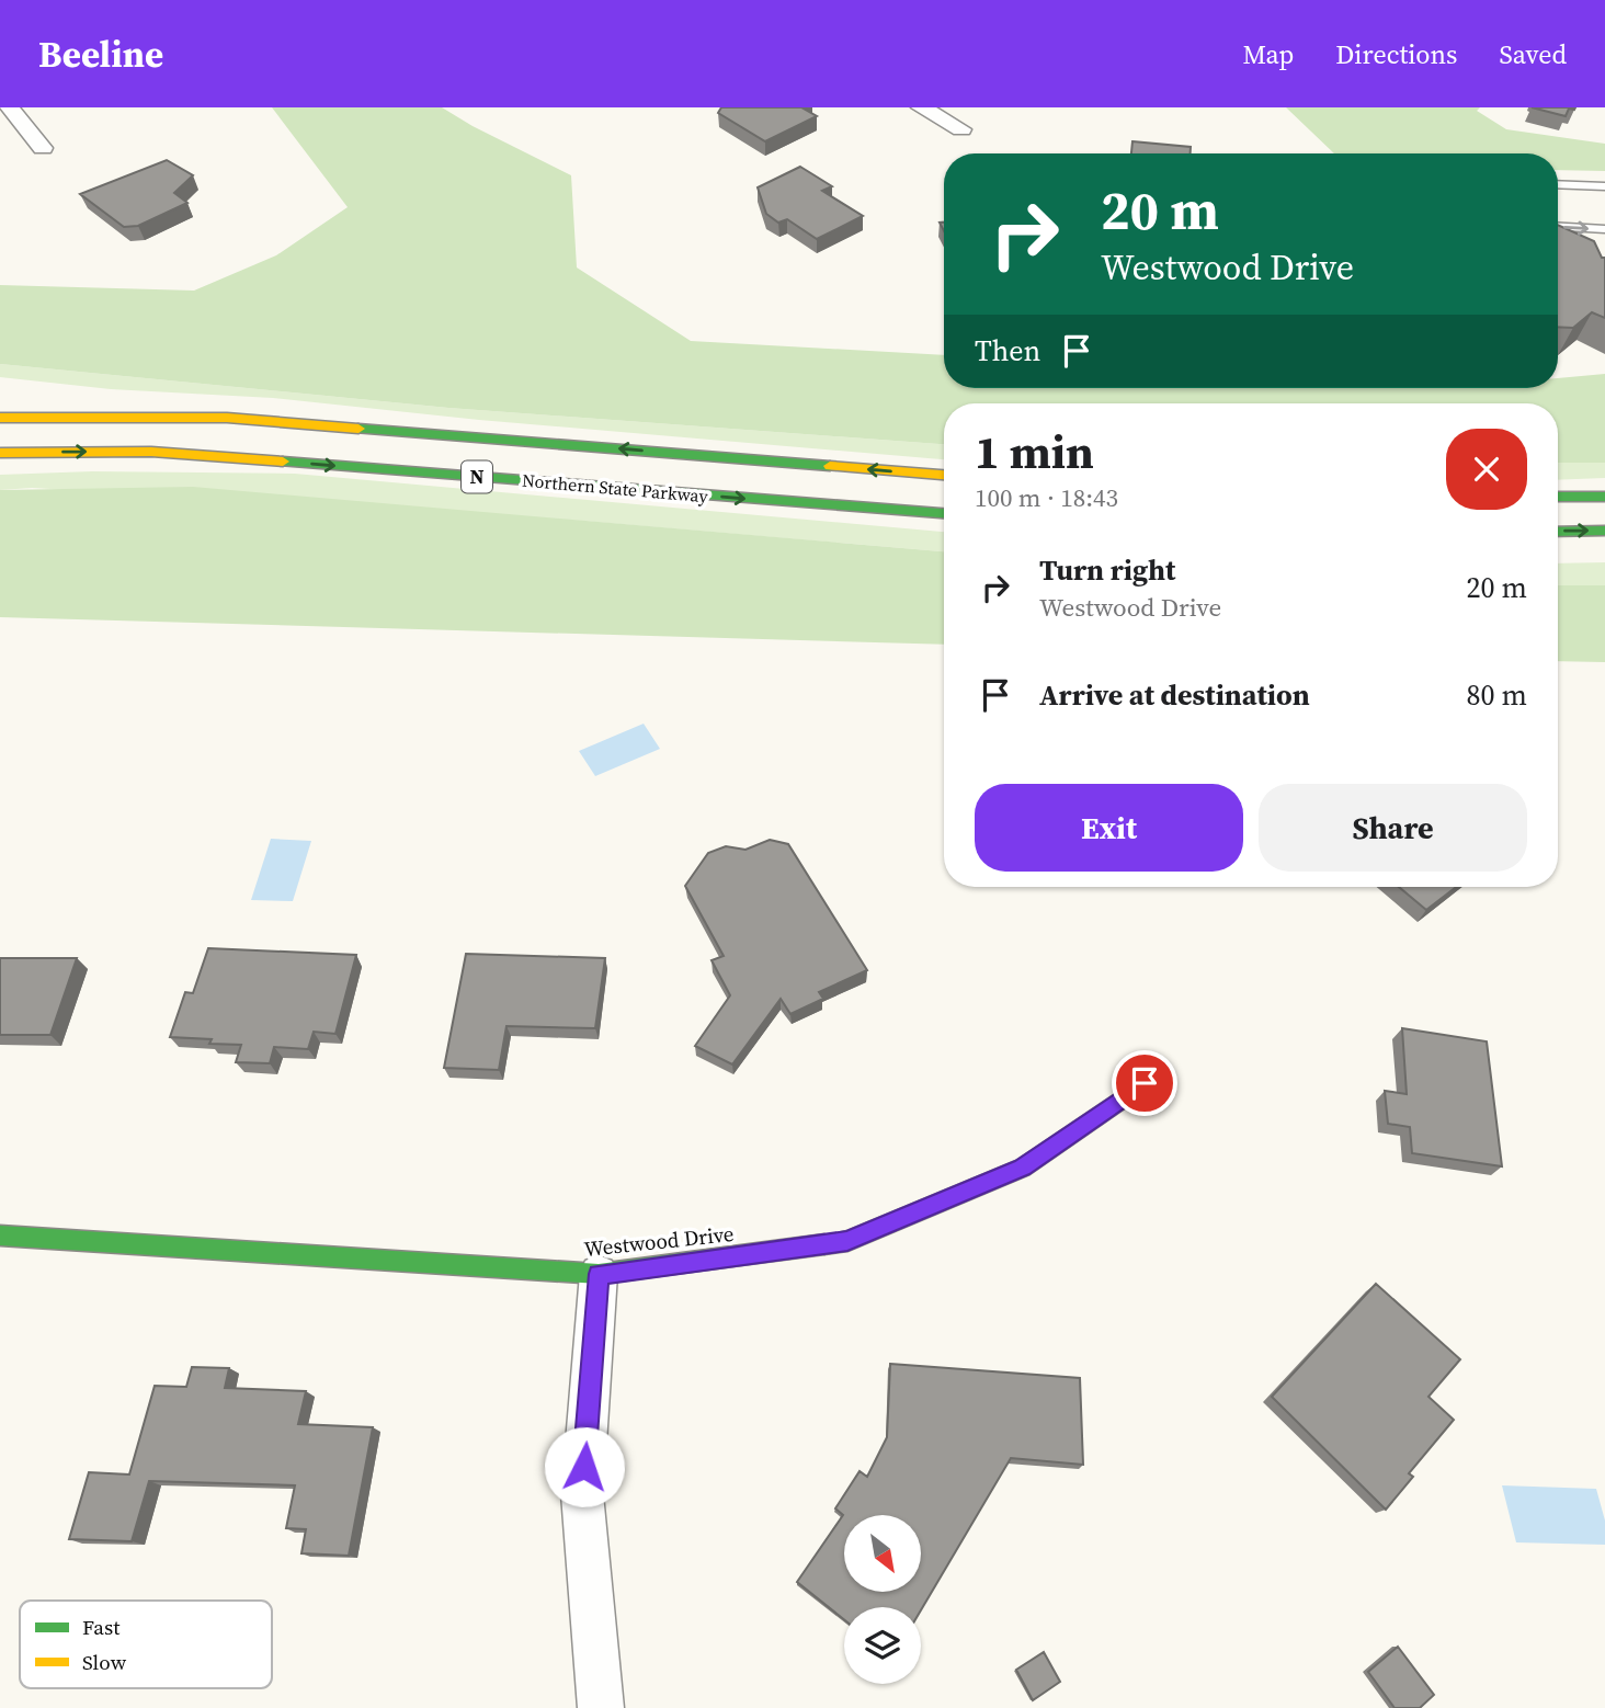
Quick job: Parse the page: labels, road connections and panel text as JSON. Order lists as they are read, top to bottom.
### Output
{
  "streets": {
    "main road": ["N", "Northern State Parkway", "Westwood Drive"]
  },
  "legend": ["Fast", "Slow"],
  "north": "bottom right",
  "page": {
    "header": "Beeline",
    "nav": ["Map", "Directions", "Saved"],
    "turn": ["20 m", "Westwood Drive"],
    "then": "Then",
    "heading": ["1 min", "100 m · 18:43"],
    "list": [
      {
        "name": "Turn right",
        "note": "Westwood Drive",
        "value": "20 m"
      },
      {
        "name": "Arrive at destination",
        "value": "80 m"
      }
    ],
    "buttons": ["Exit", "Share"]
  }
}
